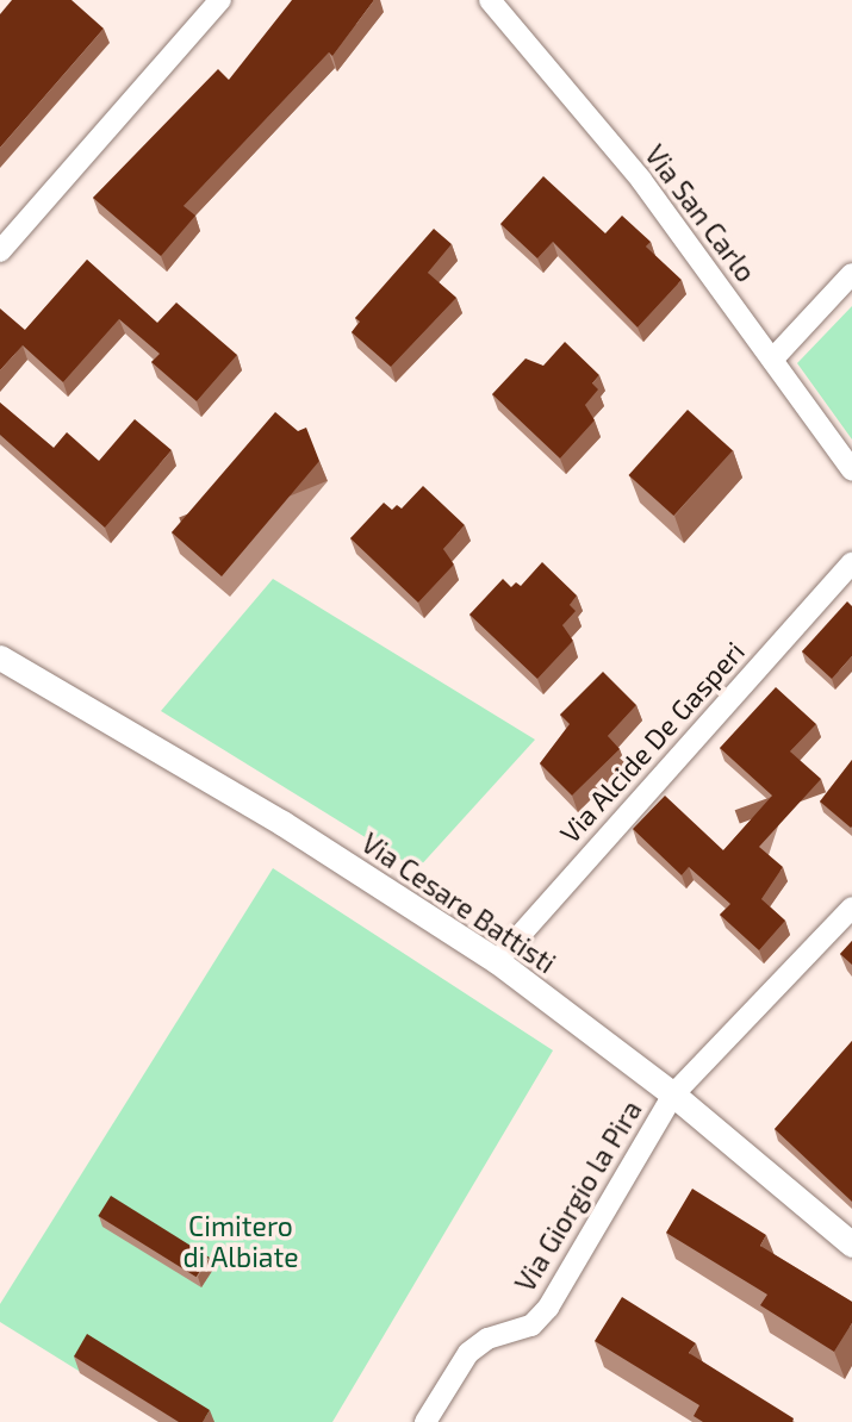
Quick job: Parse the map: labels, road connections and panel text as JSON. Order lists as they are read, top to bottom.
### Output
{
  "streets": {
    "street": [
      "Via San Carlo",
      "Via Alcide De Gasperi",
      "Via Cesare Battisti",
      "Via Giorgio la Pira"
    ]
  },
  "crossings": [
    ["Via Alcide De Gasperi", "Via Cesare Battisti"],
    ["Via Cesare Battisti", "Via Giorgio la Pira"]
  ],
  "parks": ["Cimitero di Albiate"]
}
